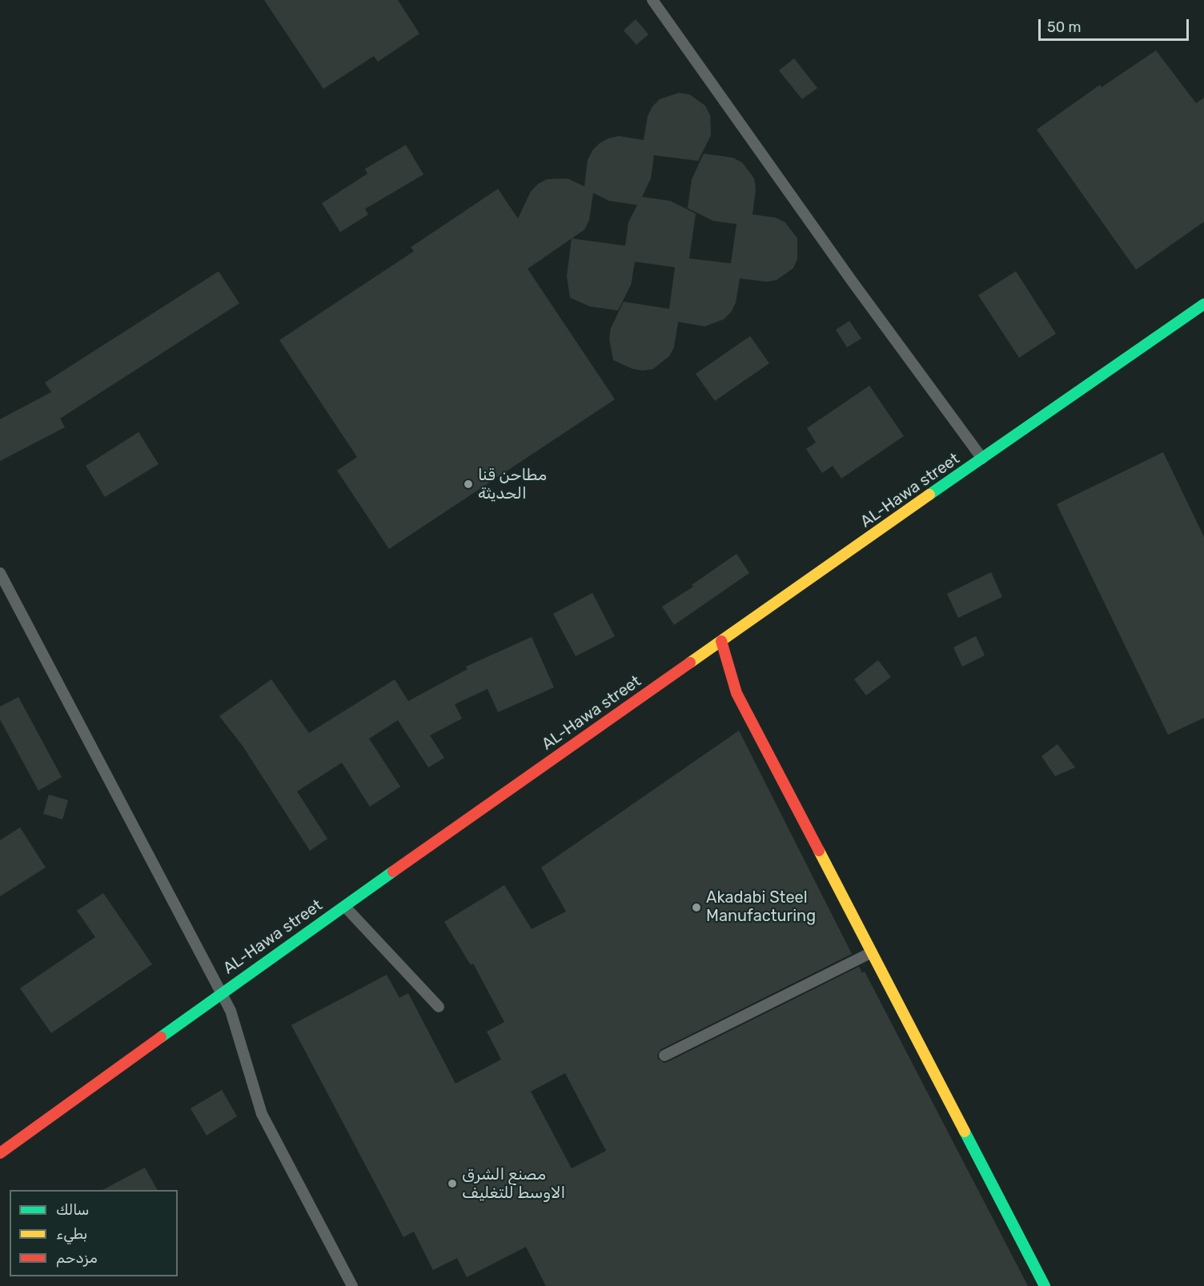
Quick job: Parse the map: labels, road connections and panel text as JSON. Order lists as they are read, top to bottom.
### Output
{
  "streets": {
    "street": ["AL-Hawa street"]
  },
  "places": ["مطاحن قنا الحديثة", "Akadabi Steel Manufacturing", "مصنع الشرق الاوسط للتغليف"],
  "legend": ["سالك", "بطيء", "مزدحم"],
  "scale_bar": "50 m"
}
